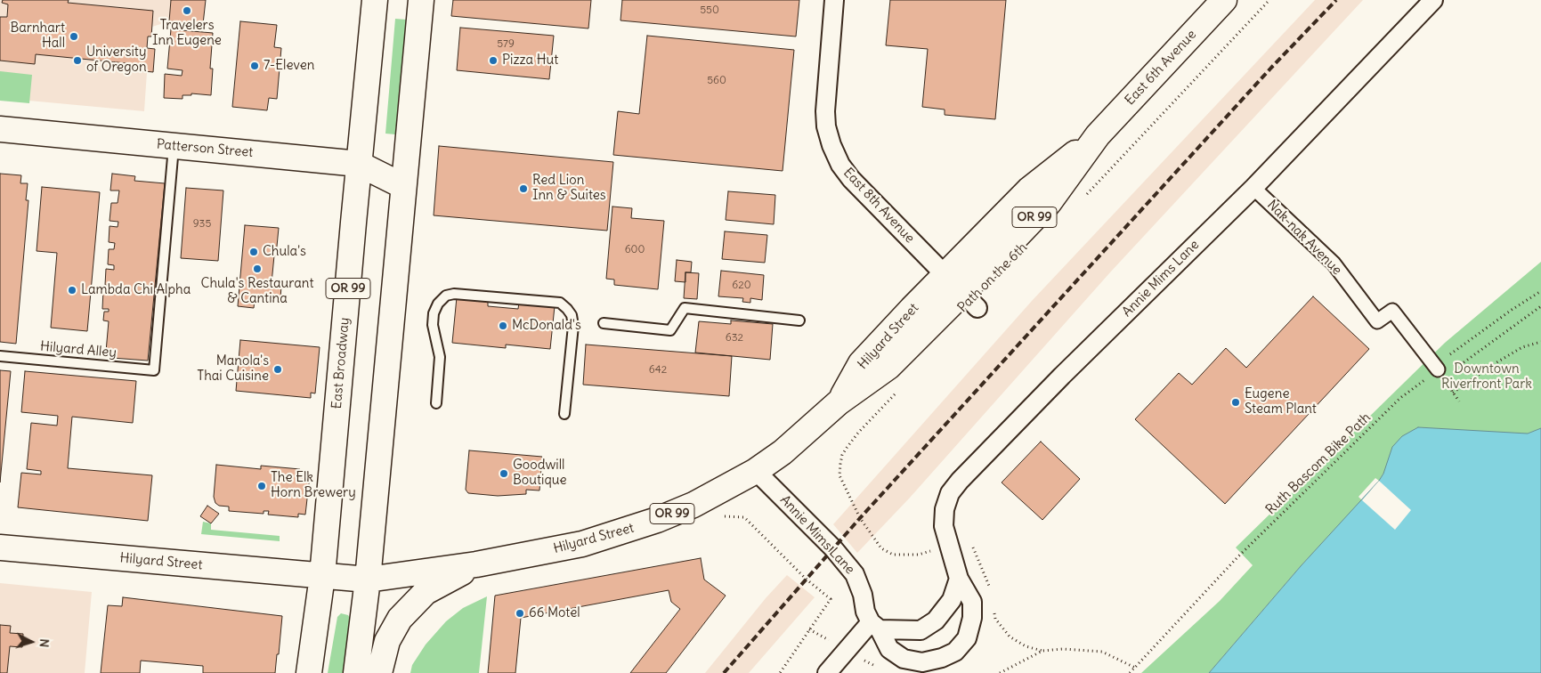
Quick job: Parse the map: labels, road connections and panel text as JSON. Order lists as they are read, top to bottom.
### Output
{
  "streets": {
    "main road": [
      "East 6th Avenue",
      "Patterson Street",
      "OR 99",
      "Hilyard Street",
      "East Broadway"
    ],
    "street": ["East 8th Avenue", "Nak-nak Avenue", "Annie Mims Lane"],
    "lane": ["Hilyard Alley"],
    "path": ["Ruth Bascom Bike Path"]
  },
  "crossings": [
    ["East 6th Avenue", "East 8th Avenue"],
    ["East 6th Avenue", "Hilyard Street"],
    ["Patterson Street", "Hilyard Alley"],
    ["Patterson Street", "East Broadway"],
    ["East 8th Avenue", "Hilyard Street"],
    ["OR 99", "Hilyard Street"],
    ["Nak-nak Avenue", "Annie Mims Lane"],
    ["Nak-nak Avenue", "Ruth Bascom Bike Path"],
    ["Annie Mims Lane", "Hilyard Street"],
    ["Hilyard Street", "East Broadway"]
  ],
  "parks": ["Downtown Riverfront Park"],
  "places": [
    "Travelers Inn Eugene",
    "Barnhart Hall",
    "University of Oregon",
    "Pizza Hut",
    "7-Eleven",
    "Red Lion Inn & Suites",
    "Chula's",
    "Chula's Restaurant & Cantina",
    "Lambda Chi Alpha",
    "McDonald's",
    "Manola's Thai Cuisine",
    "Eugene Steam Plant",
    "Goodwill Boutique",
    "The Elk Horn Brewery",
    "66 Motel"
  ],
  "house_numbers": [
    "550",
    "579",
    "560",
    "935",
    "600",
    "620",
    "632",
    "642"
  ],
  "north": "right"
}
